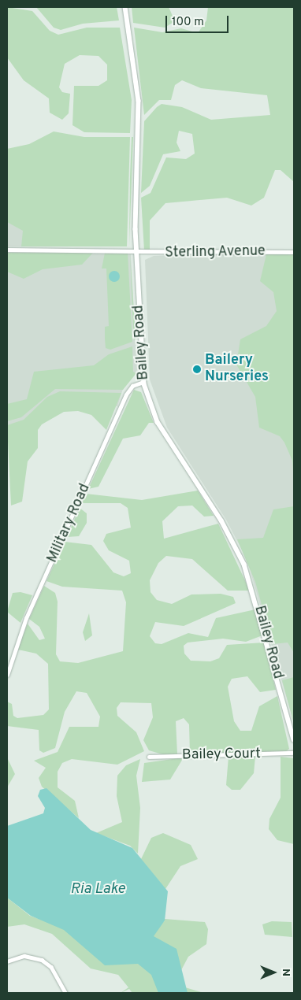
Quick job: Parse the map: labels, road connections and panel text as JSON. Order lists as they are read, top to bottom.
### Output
{
  "streets": {
    "main road": ["Bailey Road"],
    "street": ["Sterling Avenue", "Military Road", "Bailey Court"]
  },
  "crossings": [
    ["Sterling Avenue", "Bailey Road"],
    ["Bailey Road", "Military Road"]
  ],
  "water": ["Ria Lake"],
  "places": ["Bailery Nurseries"],
  "scale_bar": "100 m",
  "north": "right"
}
